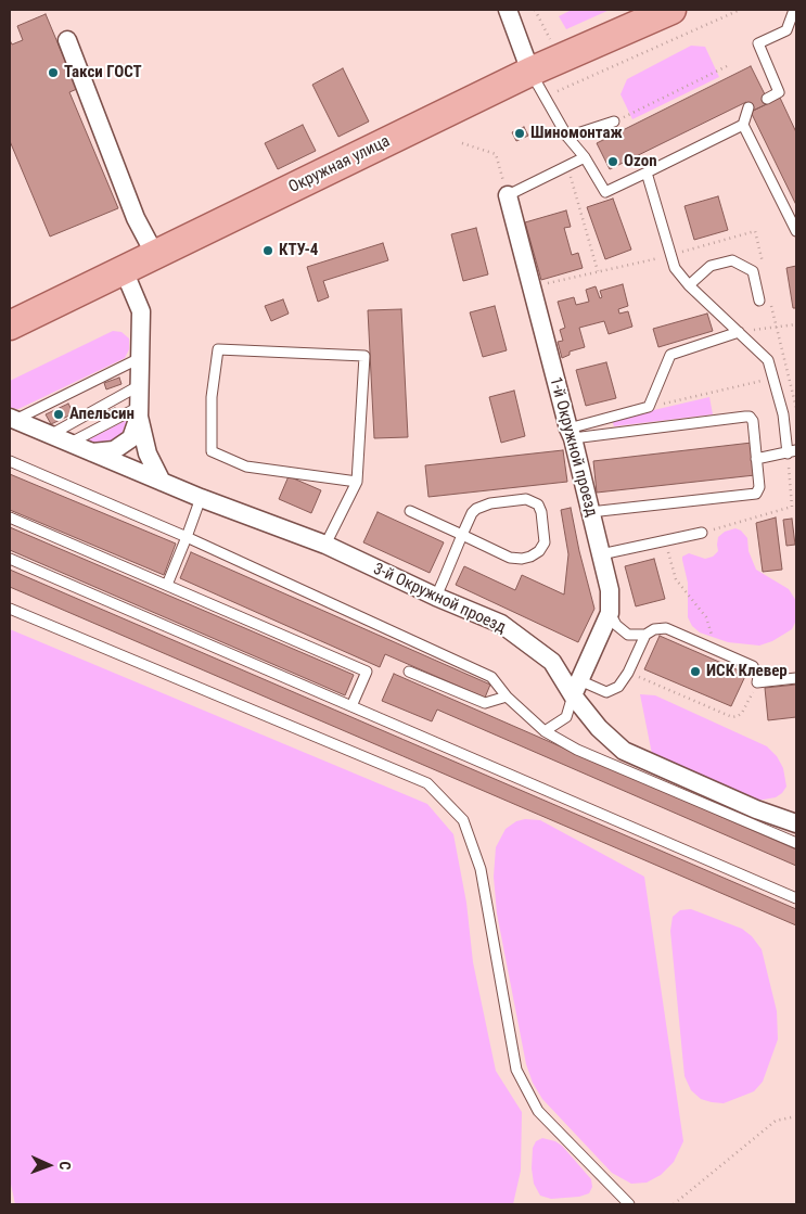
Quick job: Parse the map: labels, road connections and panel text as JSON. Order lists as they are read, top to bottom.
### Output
{
  "streets": {
    "main road": ["Окружная улица"],
    "street": ["1-й Окружной проезд", "3-й Окружной проезд"]
  },
  "crossings": [
    ["1-й Окружной проезд", "3-й Окружной проезд"]
  ],
  "places": [
    "Такси ГОСТ",
    "Шиномонтаж",
    "Ozon",
    "КТУ-4",
    "Апельсин",
    "ИСК Клевер"
  ],
  "north": "right"
}
